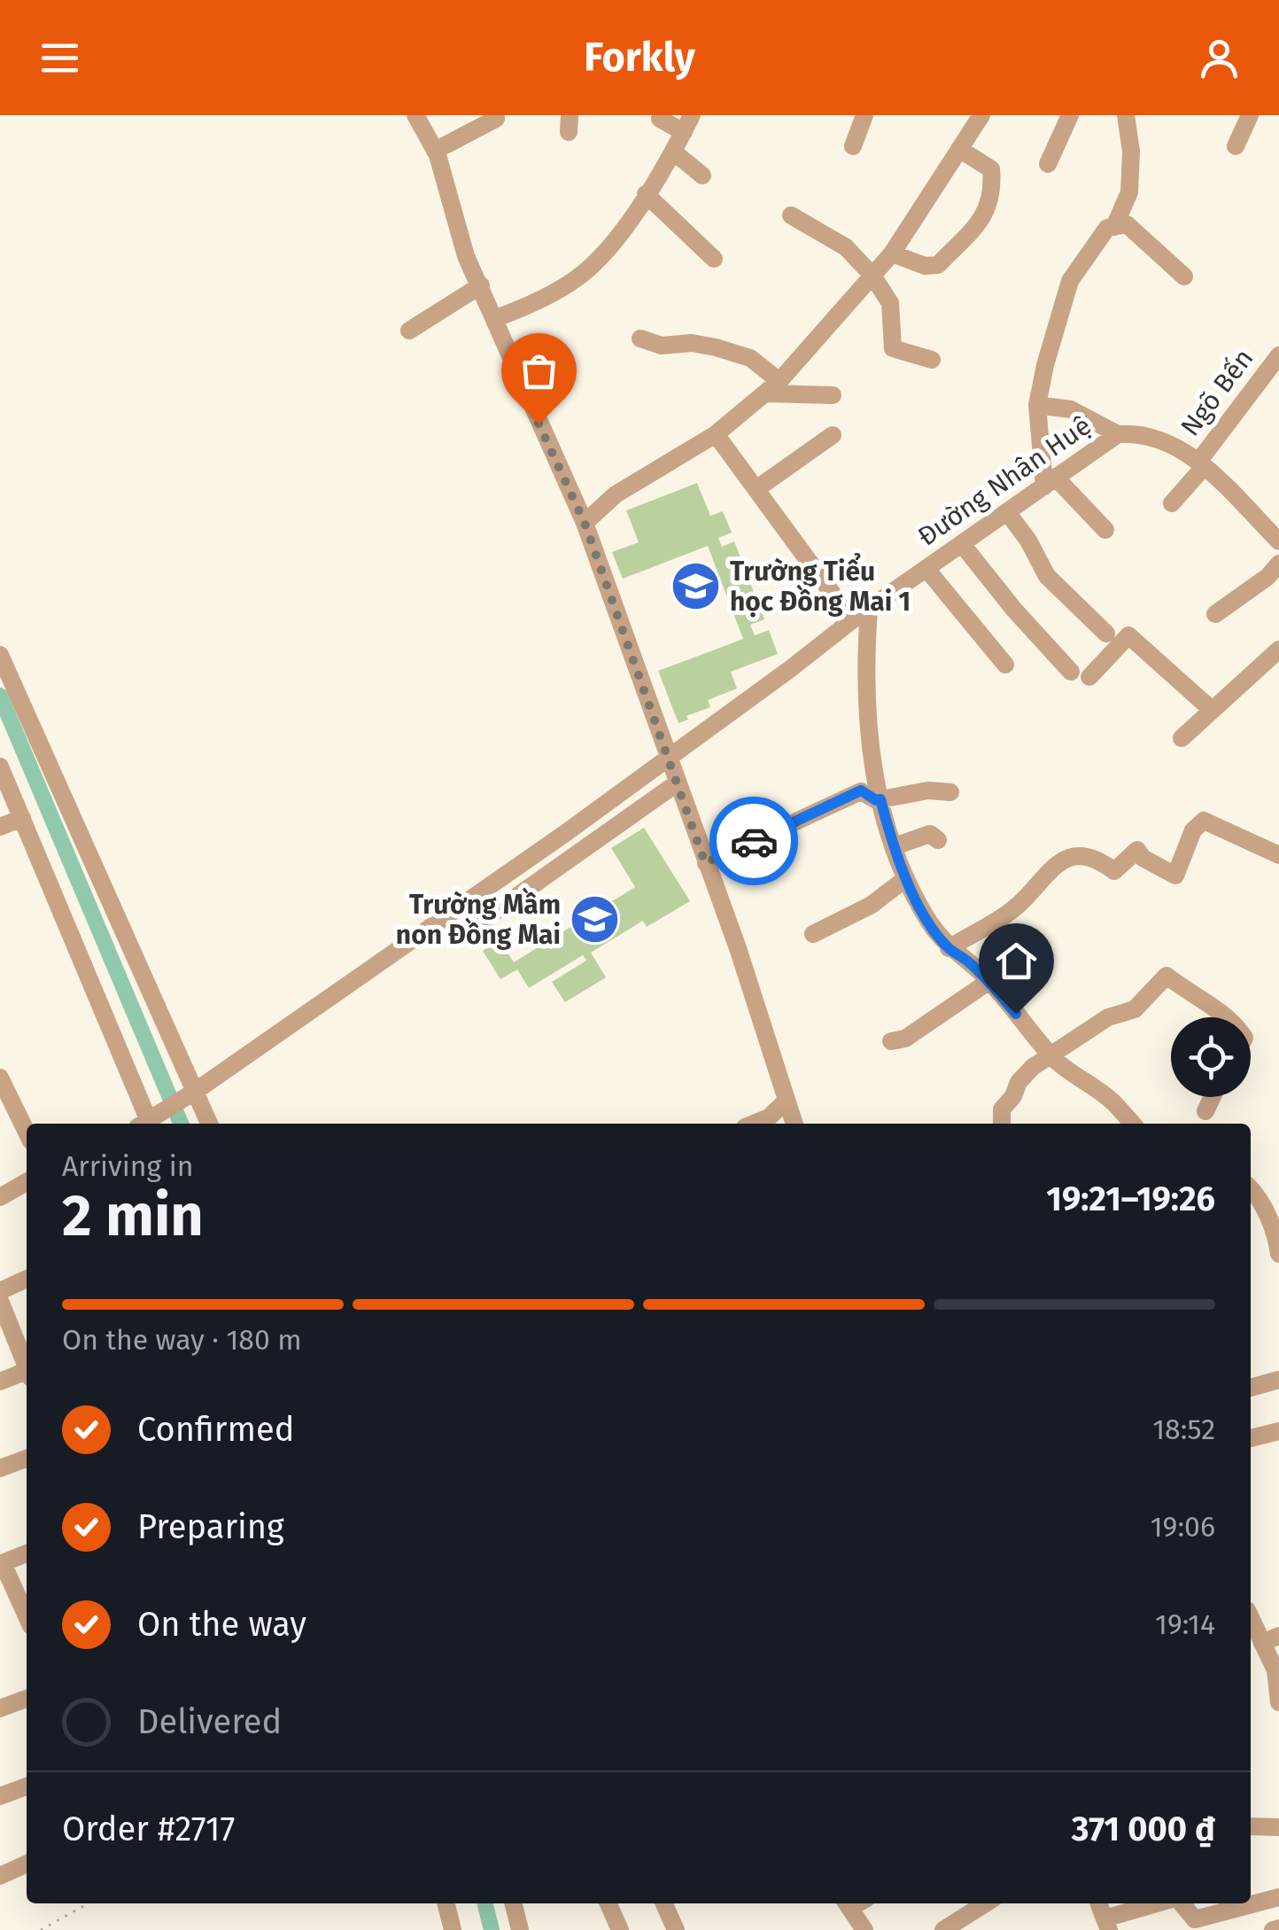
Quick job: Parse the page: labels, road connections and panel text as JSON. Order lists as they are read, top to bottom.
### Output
{
  "streets": {
    "street": ["Ngõ Bến", "Đường Nhân Huệ"]
  },
  "crossings": [
    ["Ngõ Bến", "Đường Nhân Huệ"]
  ],
  "places": {
    "school or university": ["Trường Tiểu học Đồng Mai 1", "Trường Mầm non Đồng Mai"]
  },
  "page": {
    "header": "Forkly",
    "heading": ["2 min", "Arriving in", "19:21–19:26"],
    "panel": ["Order #2717", "371 000 ₫"],
    "bar": "On the way · 180 m",
    "list": [
      ["Confirmed", "18:52"],
      ["Preparing", "19:06"],
      ["On the way", "19:14"],
      "Delivered"
    ]
  }
}
